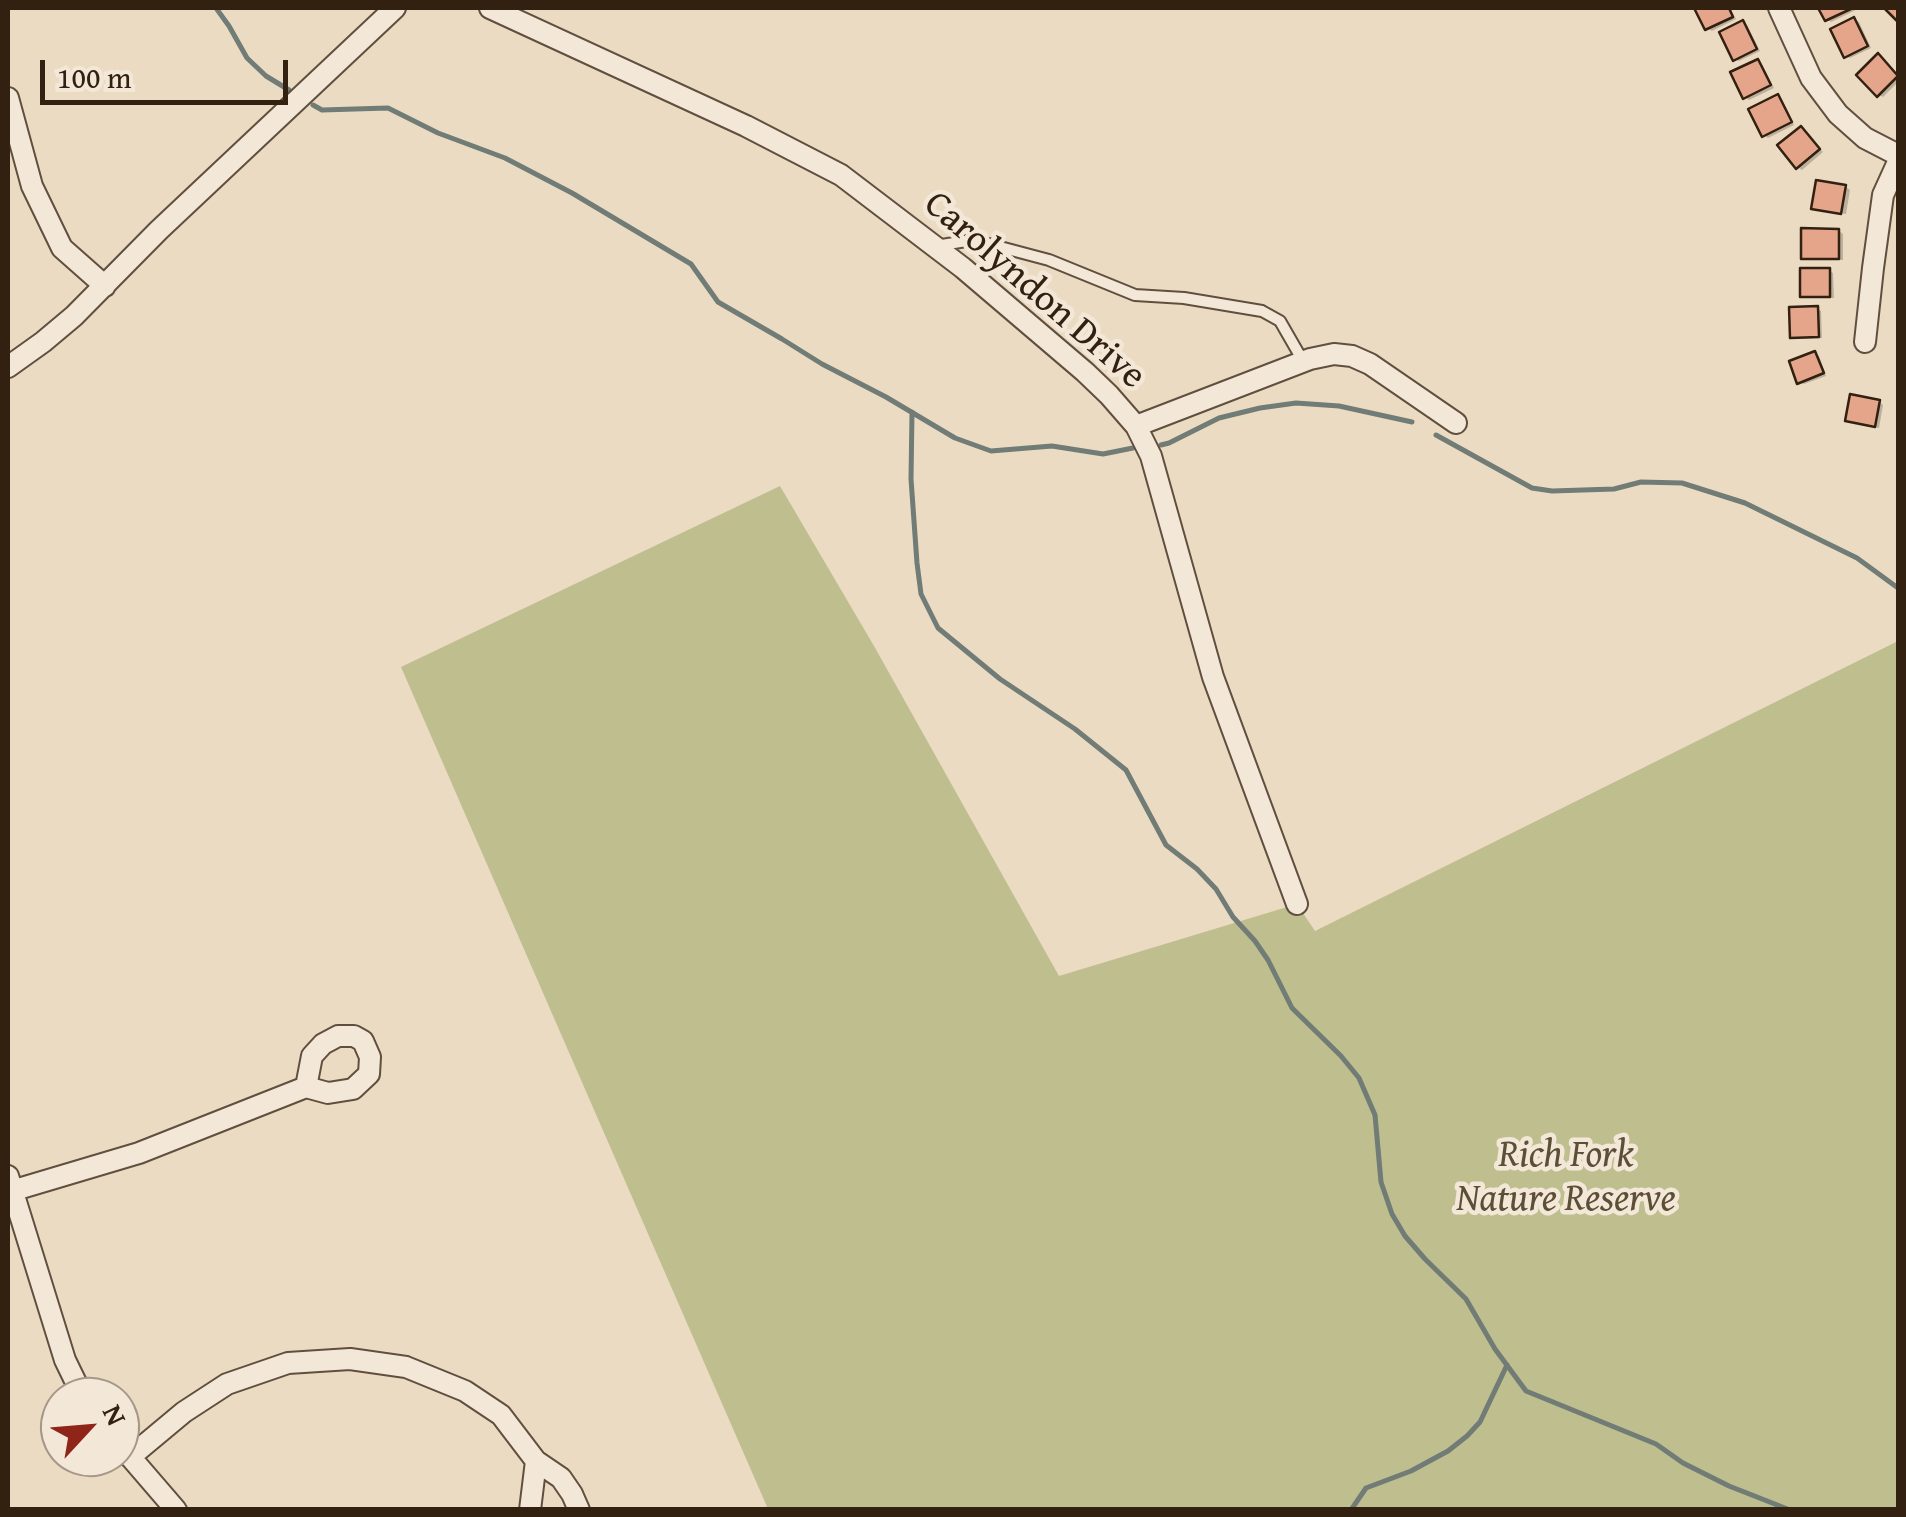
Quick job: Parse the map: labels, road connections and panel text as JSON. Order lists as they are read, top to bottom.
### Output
{
  "streets": {
    "street": ["Carolyndon Drive"]
  },
  "parks": ["Rich Fork Nature Reserve"],
  "scale_bar": "100 m",
  "north": "top right"
}
